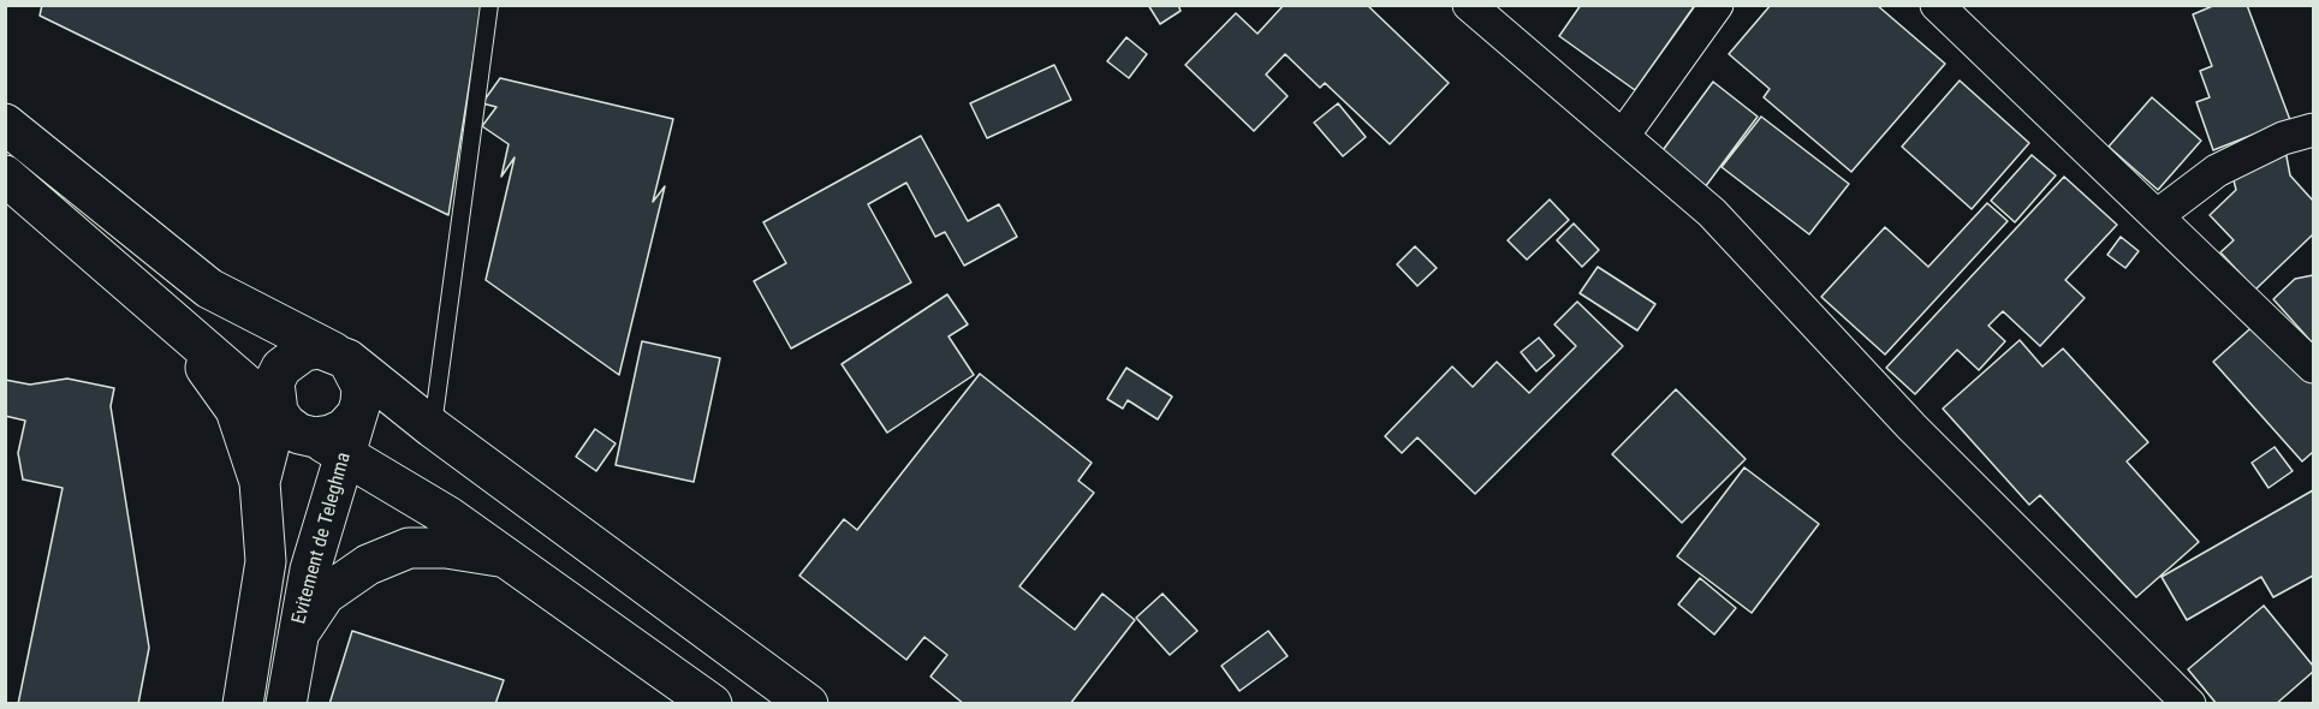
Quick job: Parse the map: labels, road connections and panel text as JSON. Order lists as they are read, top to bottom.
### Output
{
  "streets": {
    "main road": ["Evitement de Teleghma"]
  }
}
